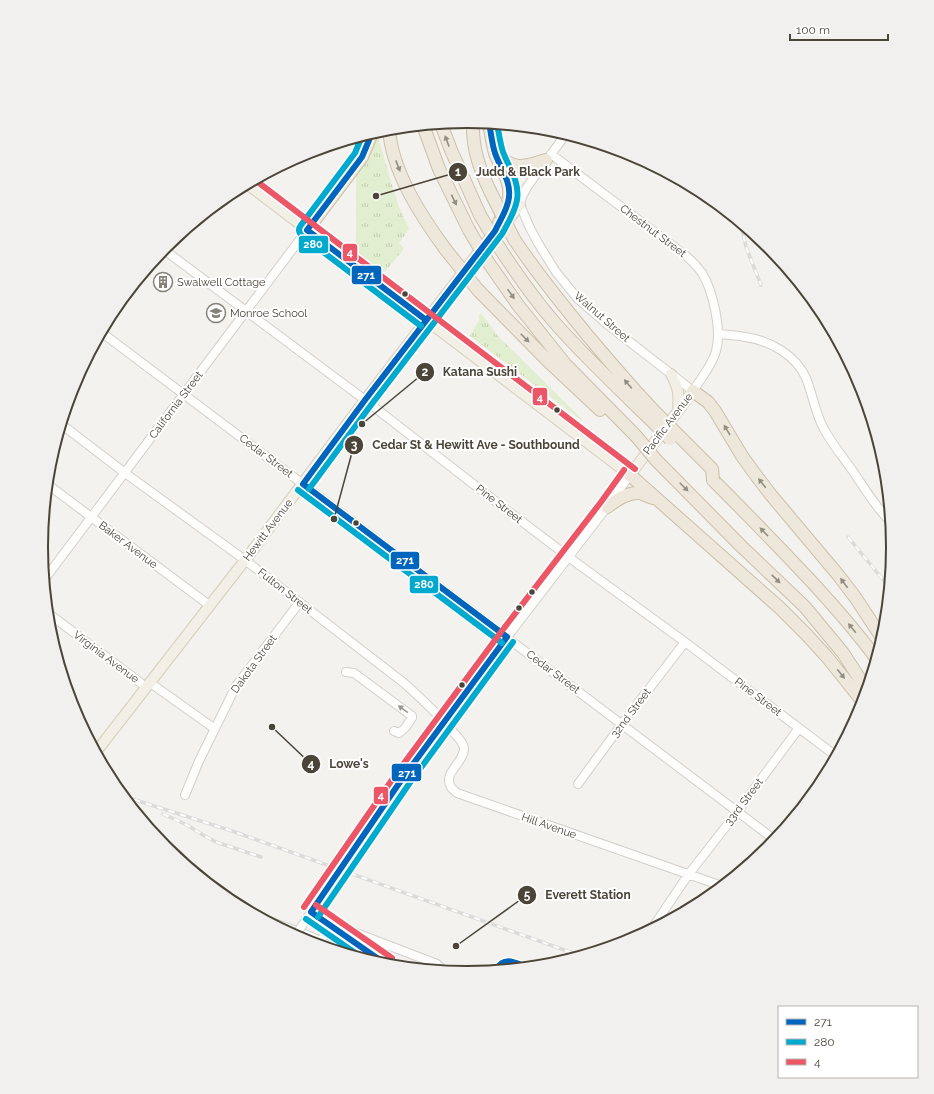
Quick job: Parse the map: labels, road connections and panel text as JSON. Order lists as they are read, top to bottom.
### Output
{
  "streets": {
    "main road": ["Pacific Avenue", "Hewitt Avenue"],
    "street": [
      "Chestnut Street",
      "Walnut Street",
      "California Street",
      "Cedar Street",
      "Pine Street",
      "Baker Avenue",
      "Fulton Street",
      "Virginia Avenue",
      "Dakota Street",
      "32nd Street",
      "33rd Street",
      "Hill Avenue"
    ]
  },
  "crossings": [
    ["Chestnut Street", "Pacific Avenue"],
    ["Chestnut Street", "Hewitt Avenue"],
    ["Walnut Street", "Pacific Avenue"],
    ["Walnut Street", "Hewitt Avenue"],
    ["California Street", "Cedar Street"],
    ["California Street", "Pine Street"],
    ["California Street", "Baker Avenue"],
    ["California Street", "Fulton Street"],
    ["Pacific Avenue", "Cedar Street"],
    ["Pacific Avenue", "Pine Street"],
    ["Pacific Avenue", "Fulton Street"],
    ["Pacific Avenue", "Hill Avenue"],
    ["Cedar Street", "Hewitt Avenue"],
    ["Cedar Street", "32nd Street"],
    ["Cedar Street", "33rd Street"],
    ["Pine Street", "Hewitt Avenue"],
    ["Pine Street", "32nd Street"],
    ["Pine Street", "33rd Street"],
    ["Hewitt Avenue", "Baker Avenue"],
    ["Hewitt Avenue", "Fulton Street"],
    ["Hewitt Avenue", "Virginia Avenue"],
    ["Fulton Street", "Dakota Street"],
    ["Fulton Street", "Hill Avenue"],
    ["33rd Street", "Hill Avenue"]
  ],
  "places": {
    "other": [
      "Judd & Black Park",
      "Katana Sushi",
      "Cedar St & Hewitt Ave - Southbound",
      "Lowe's",
      "Everett Station"
    ],
    "building": ["Swalwell Cottage"],
    "school or university": ["Monroe School"]
  },
  "lines": ["transit line 271", "transit line 280", "transit line 4"],
  "legend": ["271", "280", "4"],
  "scale_bar": "100 m"
}
